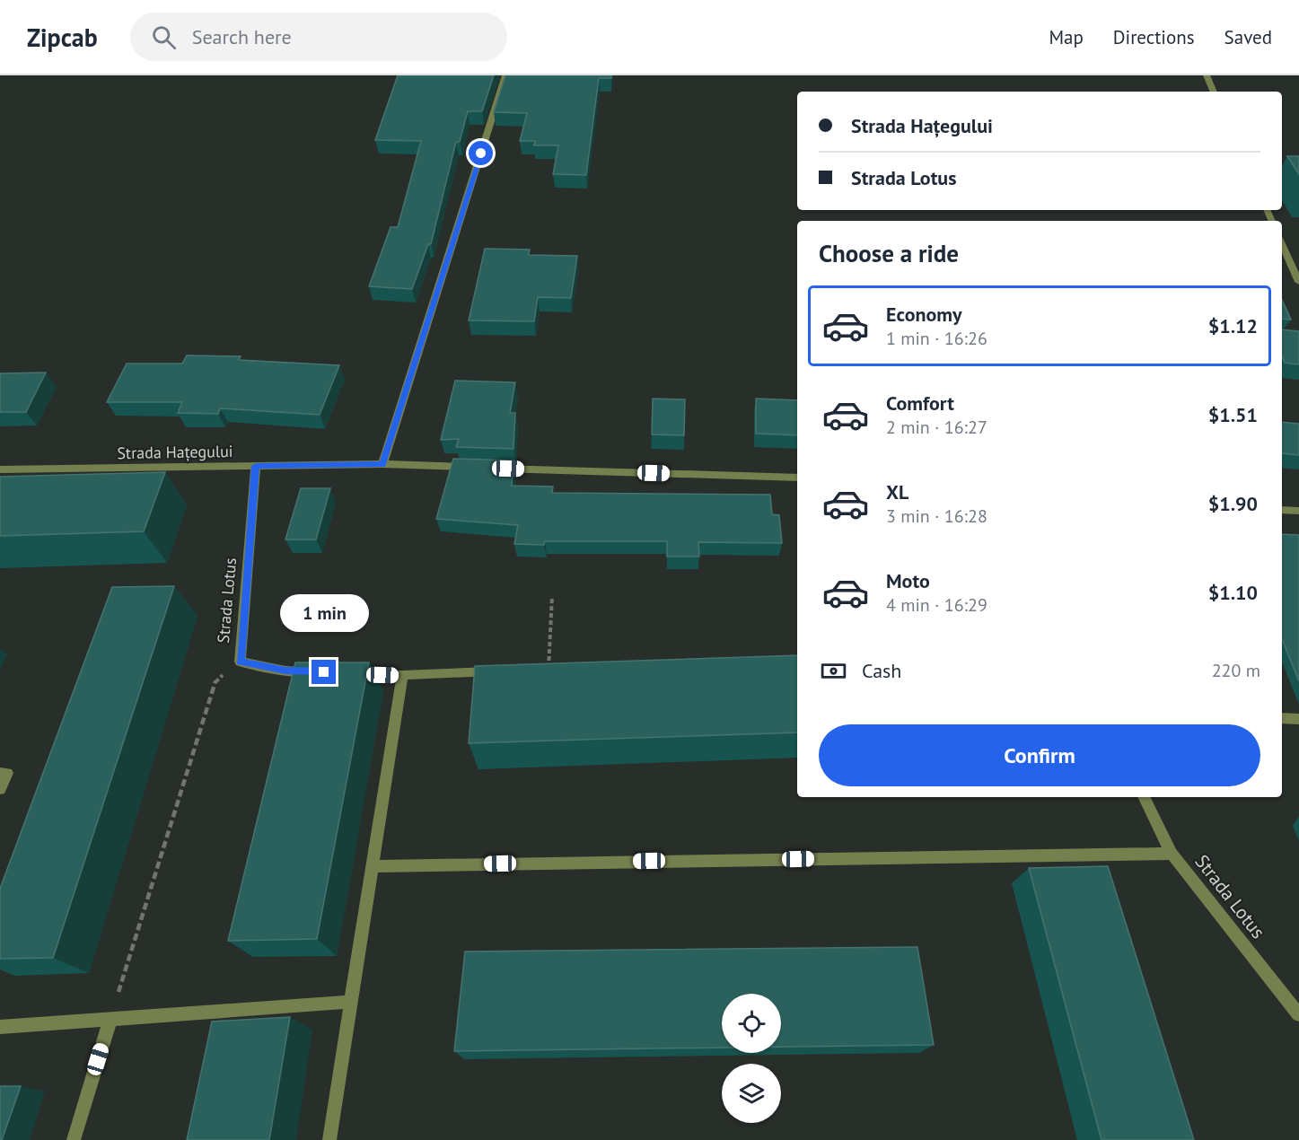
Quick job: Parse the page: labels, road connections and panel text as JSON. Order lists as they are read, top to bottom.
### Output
{
  "streets": {
    "street": ["Strada Hațegului", "Strada Lotus"]
  },
  "crossings": [
    ["Strada Hațegului", "Strada Lotus"]
  ],
  "page": {
    "header": "Zipcab",
    "search": "Search here",
    "nav": ["Map", "Directions", "Saved"],
    "banner": ["Strada Hațegului", "Strada Lotus"],
    "heading": "Choose a ride",
    "list": [
      {
        "name": "Economy",
        "note": "1 min · 16:26",
        "value": "$1.12"
      },
      {
        "name": "Comfort",
        "note": "2 min · 16:27",
        "value": "$1.51"
      },
      {
        "name": "XL",
        "note": "3 min · 16:28",
        "value": "$1.90"
      },
      {
        "name": "Moto",
        "note": "4 min · 16:29",
        "value": "$1.10"
      }
    ],
    "bubble": "1 min",
    "pay": ["Cash", "220 m"],
    "buttons": "Confirm"
  }
}
